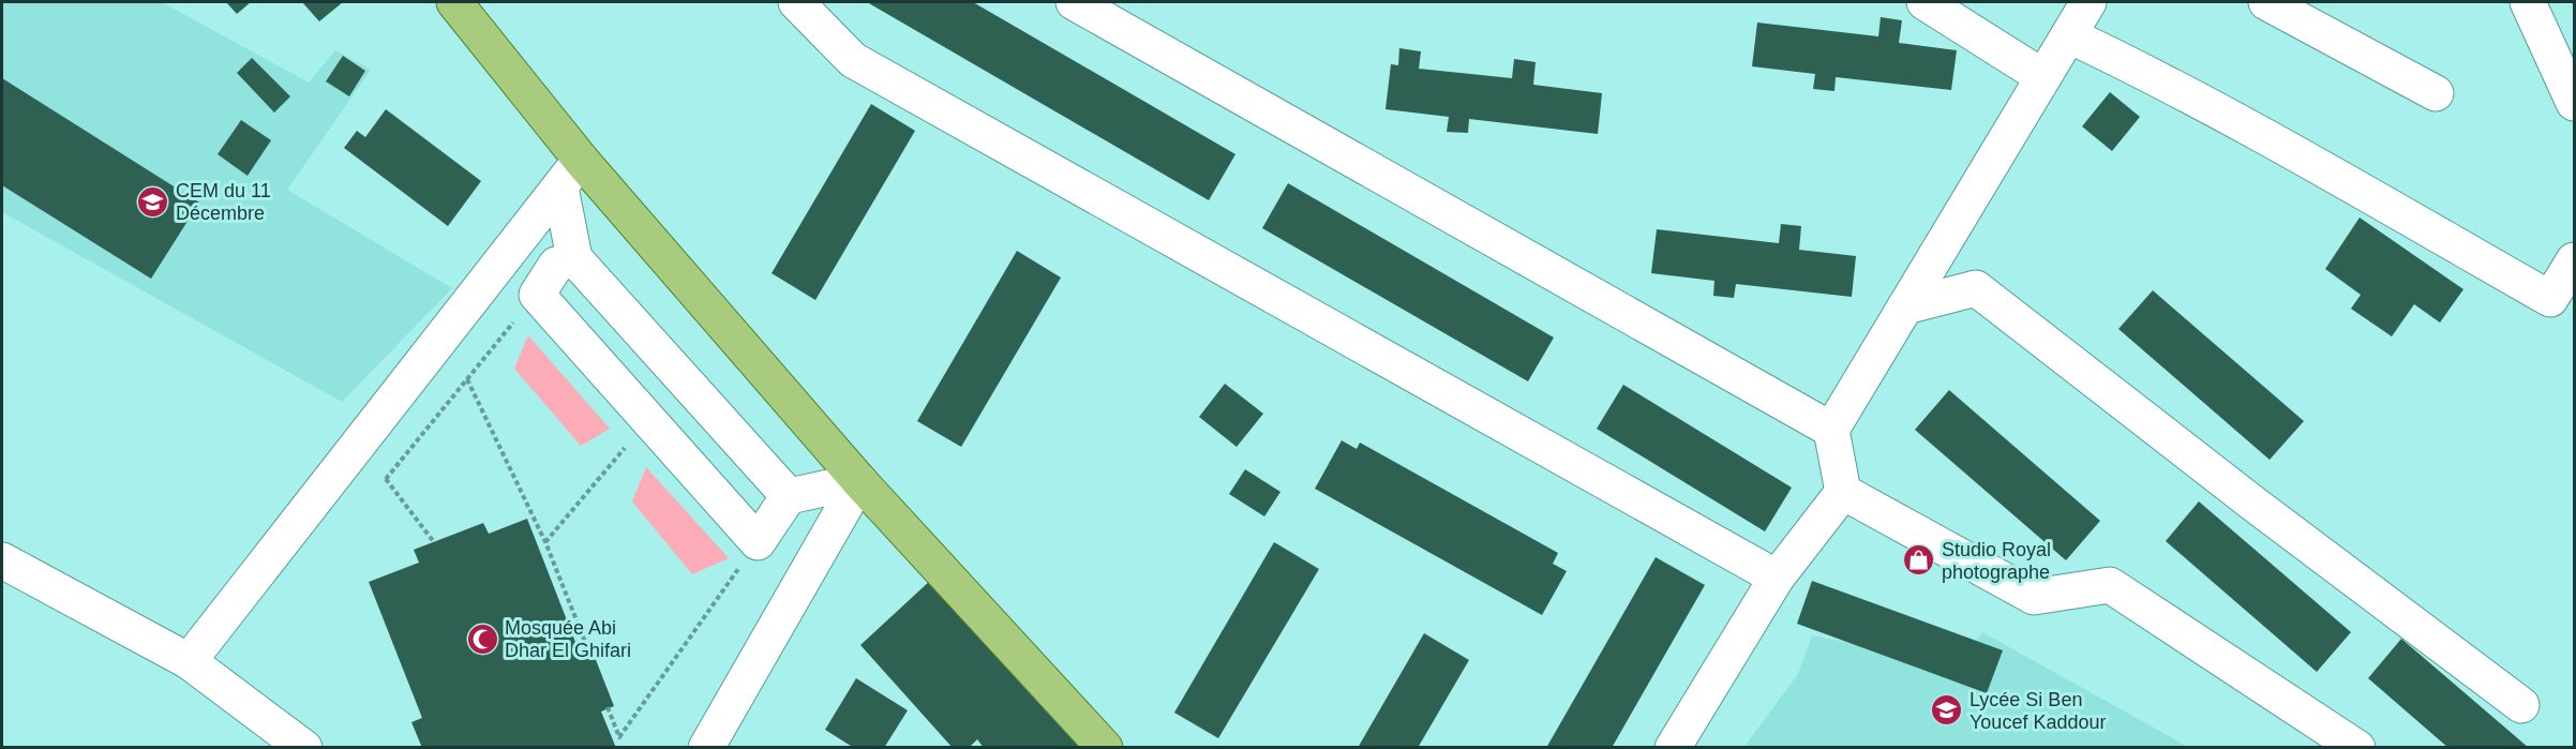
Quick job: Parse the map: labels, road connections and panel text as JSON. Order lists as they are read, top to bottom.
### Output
{
  "places": {
    "school or university": ["CEM du 11 Décembre", "Lycée Si Ben Youcef Kaddour"],
    "shop": ["Studio Royal photographe"],
    "mosque": ["Mosquée Abi Dhar El Ghifari"]
  }
}
